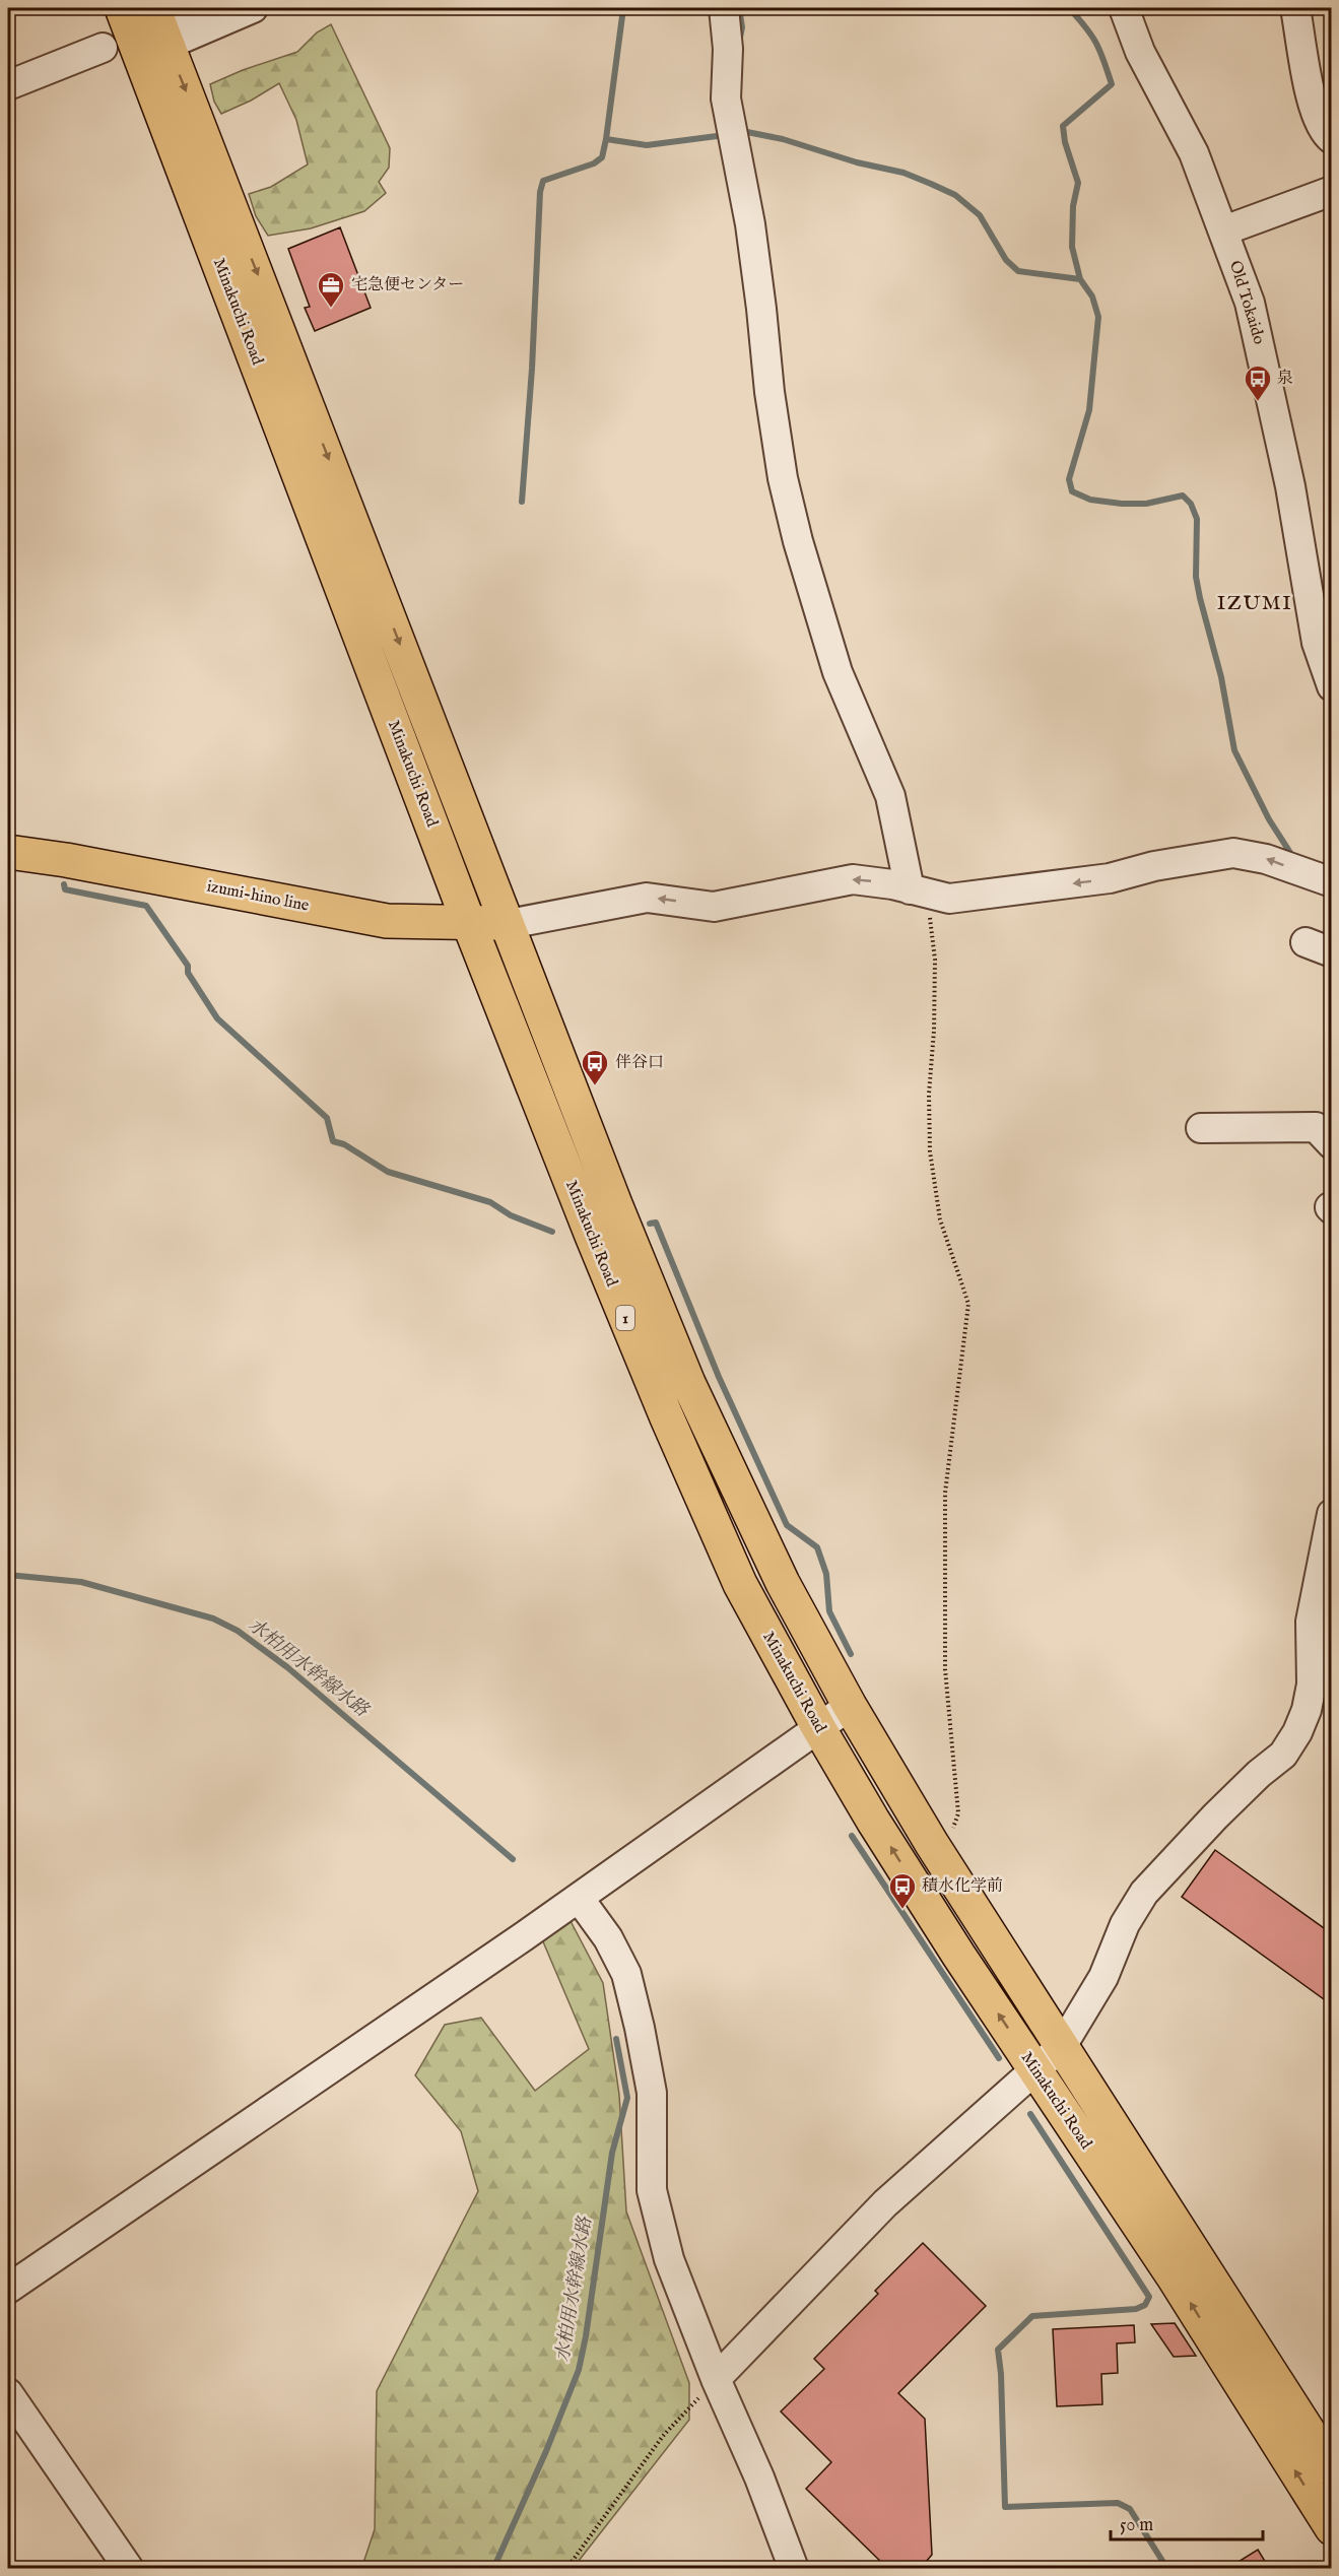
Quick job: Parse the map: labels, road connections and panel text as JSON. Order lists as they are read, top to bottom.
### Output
{
  "streets": {
    "main road": ["Minakuchi Road", "izumi-hino line", "1"],
    "street": ["Old Tokaido"]
  },
  "crossings": [
    ["Minakuchi Road", "izumi-hino line"]
  ],
  "districts": ["IZUMI"],
  "water": ["水柏用水幹線水路"],
  "places": {
    "office": ["宅急便センター"],
    "bus stop": ["泉", "伴谷口", "積水化学前"]
  },
  "scale_bar": "50 m"
}
